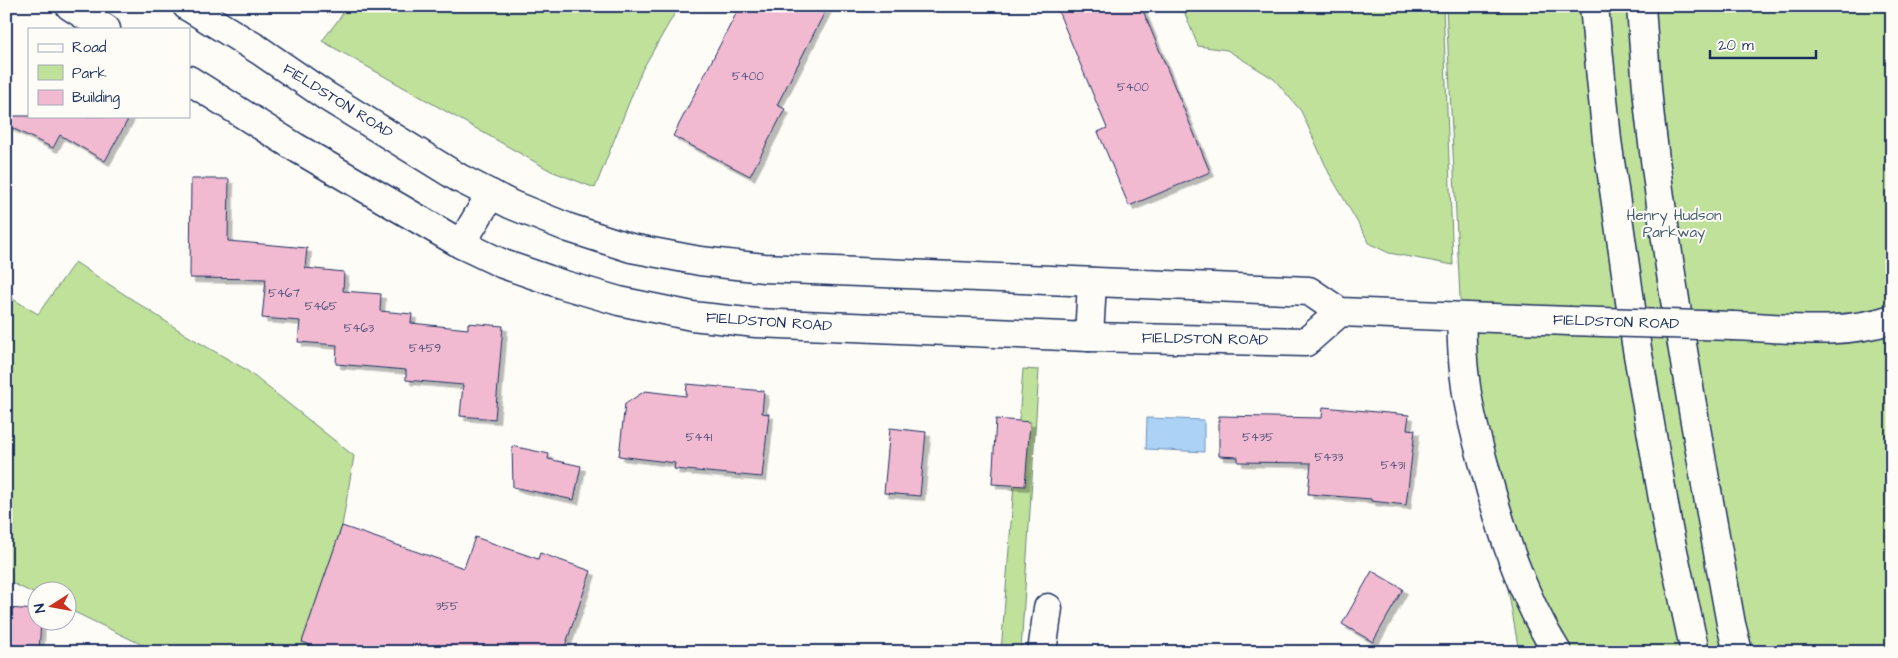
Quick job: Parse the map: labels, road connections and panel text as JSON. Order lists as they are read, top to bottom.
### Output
{
  "streets": {
    "main road": ["FIELDSTON ROAD"]
  },
  "parks": ["Henry Hudson Parkway"],
  "house_numbers": [
    "5400",
    "5400",
    "5467",
    "5465",
    "5463",
    "5459",
    "5441",
    "5435",
    "5433",
    "5431",
    "355"
  ],
  "legend": ["Road", "Park", "Building"],
  "scale_bar": "20 m",
  "north": "left"
}
